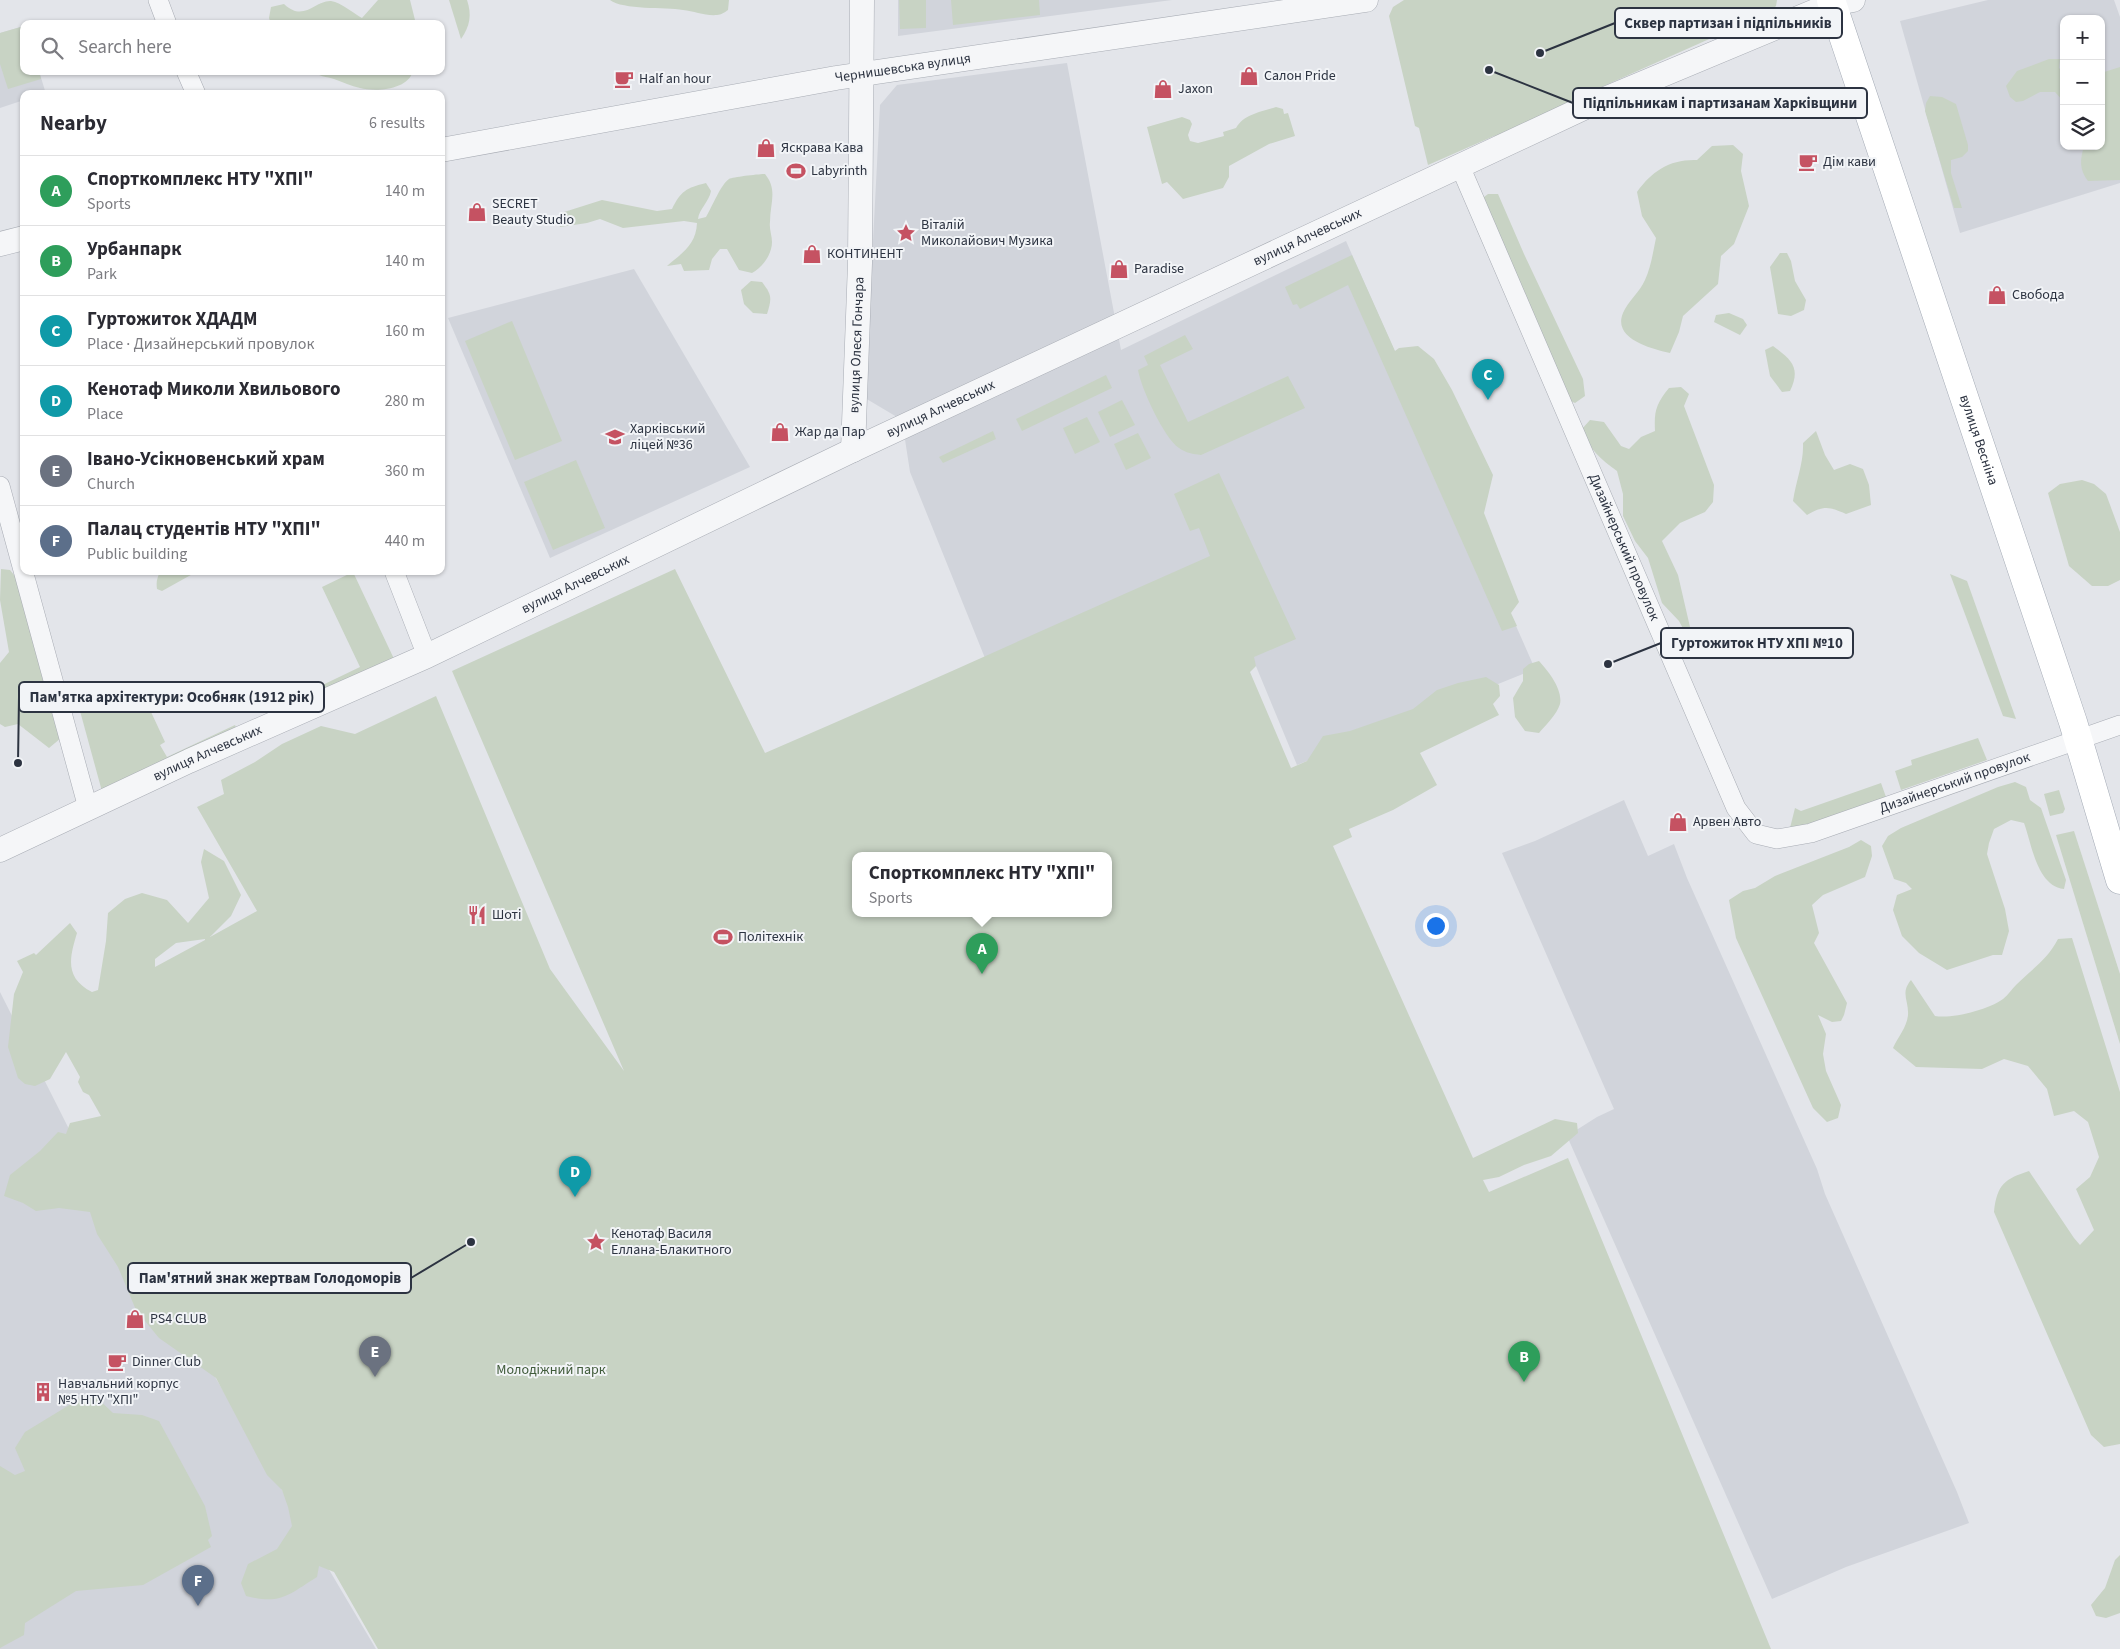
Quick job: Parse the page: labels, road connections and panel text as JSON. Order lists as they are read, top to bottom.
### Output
{
  "streets": {
    "main road": ["вулиця Весніна"],
    "street": [
      "Чернишевська вулиця",
      "вулиця Алчевських",
      "вулиця Олеся Гончара",
      "Дизайнерський провулок"
    ]
  },
  "crossings": [
    ["Чернишевська вулиця", "вулиця Олеся Гончара"],
    ["вулиця Алчевських", "вулиця Олеся Гончара"],
    ["вулиця Алчевських", "вулиця Весніна"],
    ["вулиця Алчевських", "Дизайнерський провулок"],
    ["вулиця Весніна", "Дизайнерський провулок"]
  ],
  "parks": ["Молодіжний парк"],
  "places": {
    "other": [
      "Сквер партизан і підпільників",
      "Підпільникам і партизанам Харківщини",
      "Гуртожиток НТУ ХПІ №10",
      "Пам'ятка архітектури: Особняк (1912 рік)",
      "Пам'ятний знак жертвам Голодоморів"
    ],
    "shop": [
      "Салон Pride",
      "Jaxon",
      "Яскрава Кава",
      "SECRET Beauty Studio",
      "КОНТИНЕНТ",
      "Paradise",
      "Свобода",
      "Жар да Пар",
      "Арвен Авто",
      "PS4 CLUB"
    ],
    "cafe": ["Half an hour", "Дім кави", "Dinner Club"],
    "sports": ["Labyrinth", "Політехнік"],
    "place": ["Віталій Миколайович Музика", "Кенотаф Василя Еллана-Блакитного"],
    "school or university": ["Харківський ліцей №36"],
    "restaurant": ["Шоті"],
    "building": ["Навчальний корпус №5 НТУ \"ХПІ\""]
  },
  "page": {
    "map_buttons": ["+", "−"],
    "search": "Search here",
    "heading": ["Nearby", "6 results"],
    "list": [
      {
        "mark": "A",
        "name": "Спорткомплекс НТУ \"ХПІ\"",
        "note": "Sports",
        "value": "140 m"
      },
      {
        "mark": "B",
        "name": "Урбанпарк",
        "note": "Park",
        "value": "140 m"
      },
      {
        "mark": "C",
        "name": "Гуртожиток ХДАДМ",
        "note": "Place · Дизайнерський провулок",
        "value": "160 m"
      },
      {
        "mark": "D",
        "name": "Кенотаф Миколи Хвильового",
        "note": "Place",
        "value": "280 m"
      },
      {
        "mark": "E",
        "name": "Івано-Усікновенський храм",
        "note": "Church",
        "value": "360 m"
      },
      {
        "mark": "F",
        "name": "Палац студентів НТУ \"ХПІ\"",
        "note": "Public building",
        "value": "440 m"
      }
    ],
    "pins": [
      "C",
      "A",
      "D",
      "E",
      "B",
      "F"
    ],
    "popup": ["Спорткомплекс НТУ \"ХПІ\"", "Sports"]
  }
}
